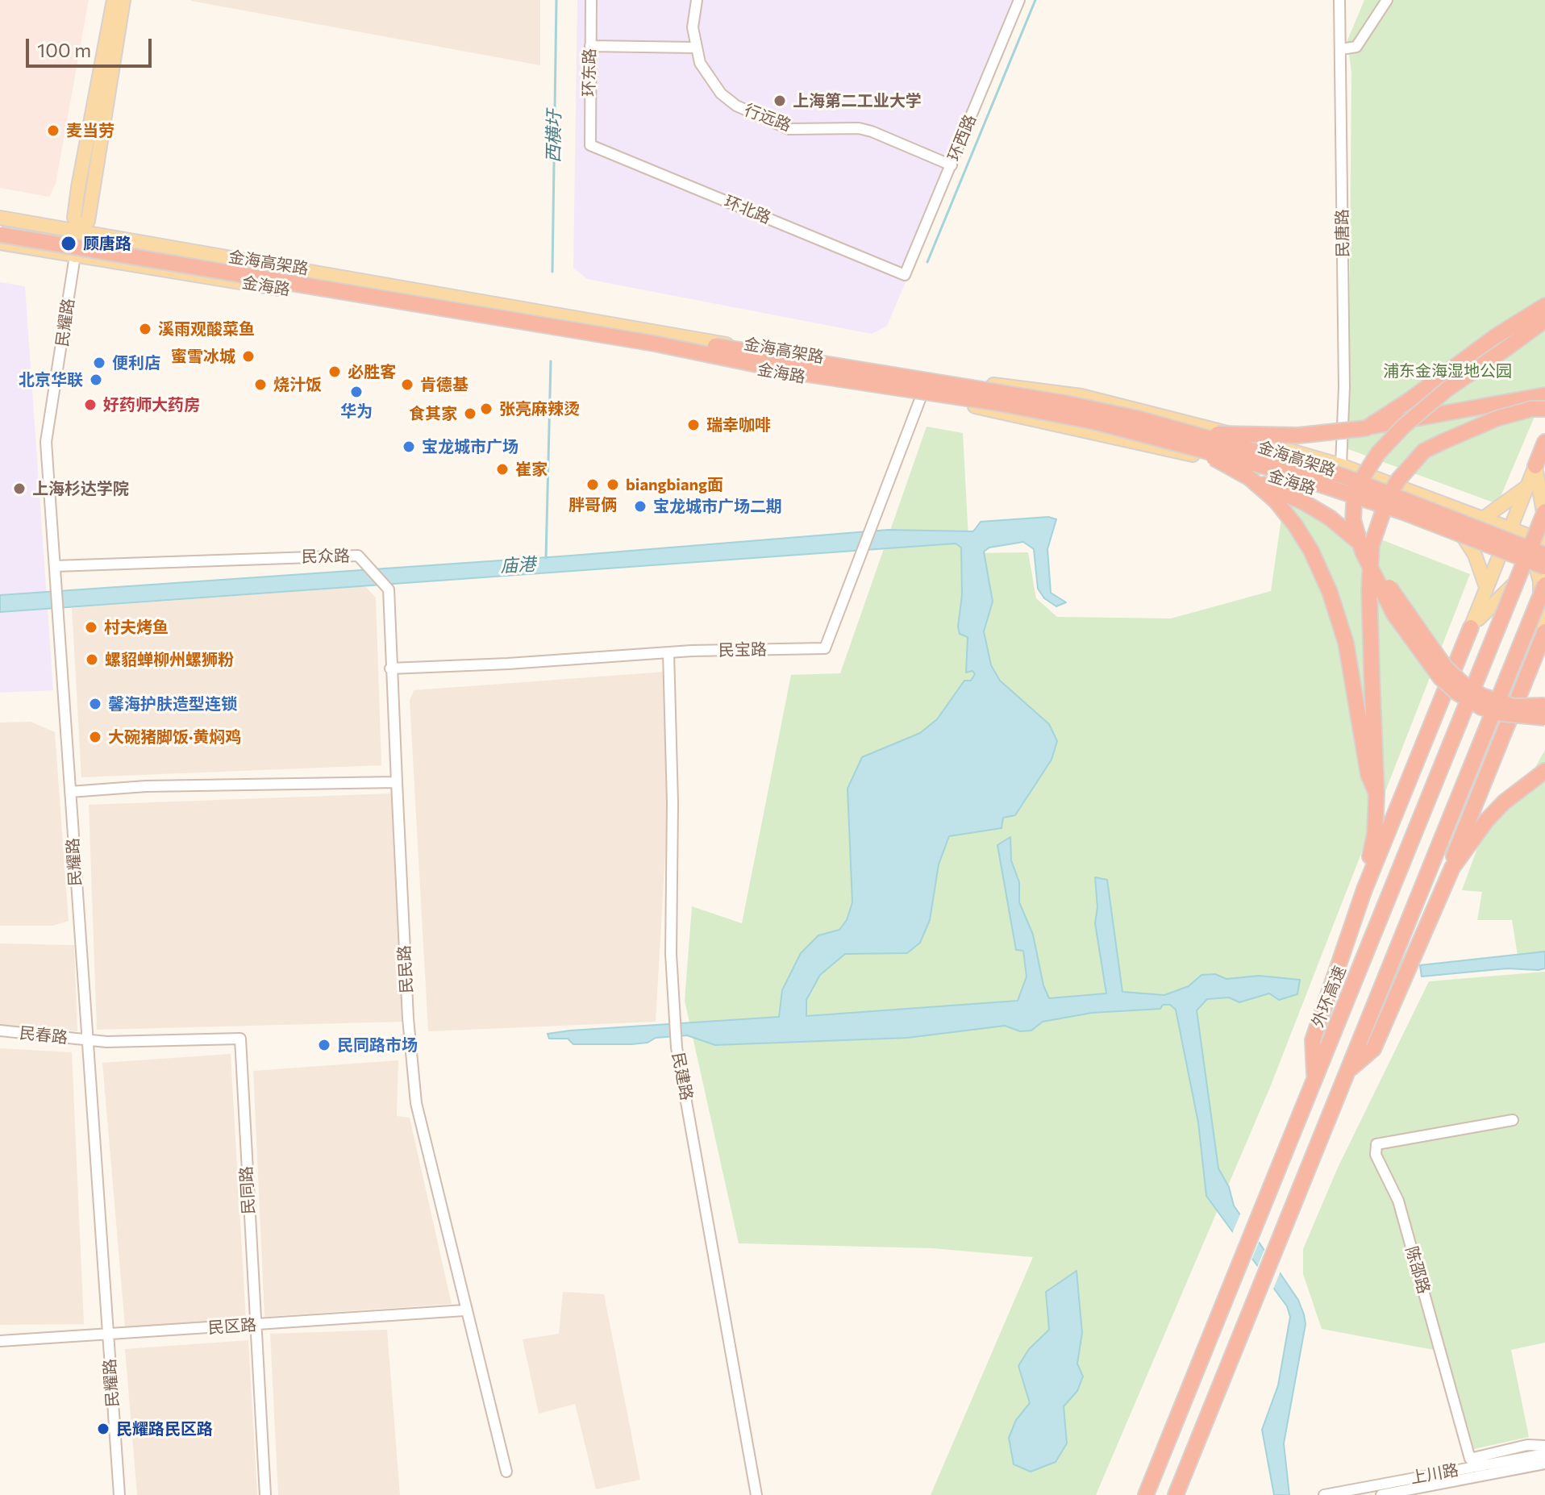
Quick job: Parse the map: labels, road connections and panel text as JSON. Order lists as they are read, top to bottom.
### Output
{
  "streets": {
    "highway": ["金海高架路", "外环高速"],
    "main road": ["金海路", "民耀路"],
    "street": [
      "环东路",
      "行远路",
      "环西路",
      "环北路",
      "民唐路",
      "民众路",
      "民宝路",
      "民民路",
      "民春路",
      "民建路",
      "民同路",
      "陈邵路",
      "民区路",
      "上川路"
    ]
  },
  "crossings": [
    ["环东路", "环北路"],
    ["行远路", "环西路"],
    ["环西路", "环北路"],
    ["民唐路", "金海路"],
    ["金海高架路", "金海路"],
    ["金海路", "民耀路"],
    ["金海路", "民宝路"],
    ["民耀路", "民众路"],
    ["民耀路", "民春路"],
    ["民耀路", "民同路"],
    ["民耀路", "民区路"],
    ["民众路", "民宝路"],
    ["民众路", "民民路"],
    ["民宝路", "民建路"],
    ["民民路", "民区路"],
    ["民春路", "民同路"],
    ["民同路", "民区路"]
  ],
  "water": ["西横圩", "庙港"],
  "parks": ["浦东金海湿地公园"],
  "places": [
    "上海第二工业大学",
    "麦当劳",
    "顾唐路",
    "溪雨观酸菜鱼",
    "蜜雪冰城",
    "便利店",
    "必胜客",
    "北京华联",
    "烧汁饭",
    "肯德基",
    "华为",
    "好药师大药房",
    "张亮麻辣烫",
    "食其家",
    "瑞幸咖啡",
    "宝龙城市广场",
    "崔家",
    "胖哥俩",
    "biangbiang面",
    "上海杉达学院",
    "宝龙城市广场二期",
    "村夫烤鱼",
    "螺貂蝉柳州螺狮粉",
    "馨海护肤造型连锁",
    "大碗猪脚饭·黄焖鸡",
    "民同路市场",
    "民耀路民区路"
  ],
  "scale_bar": "100 m"
}
